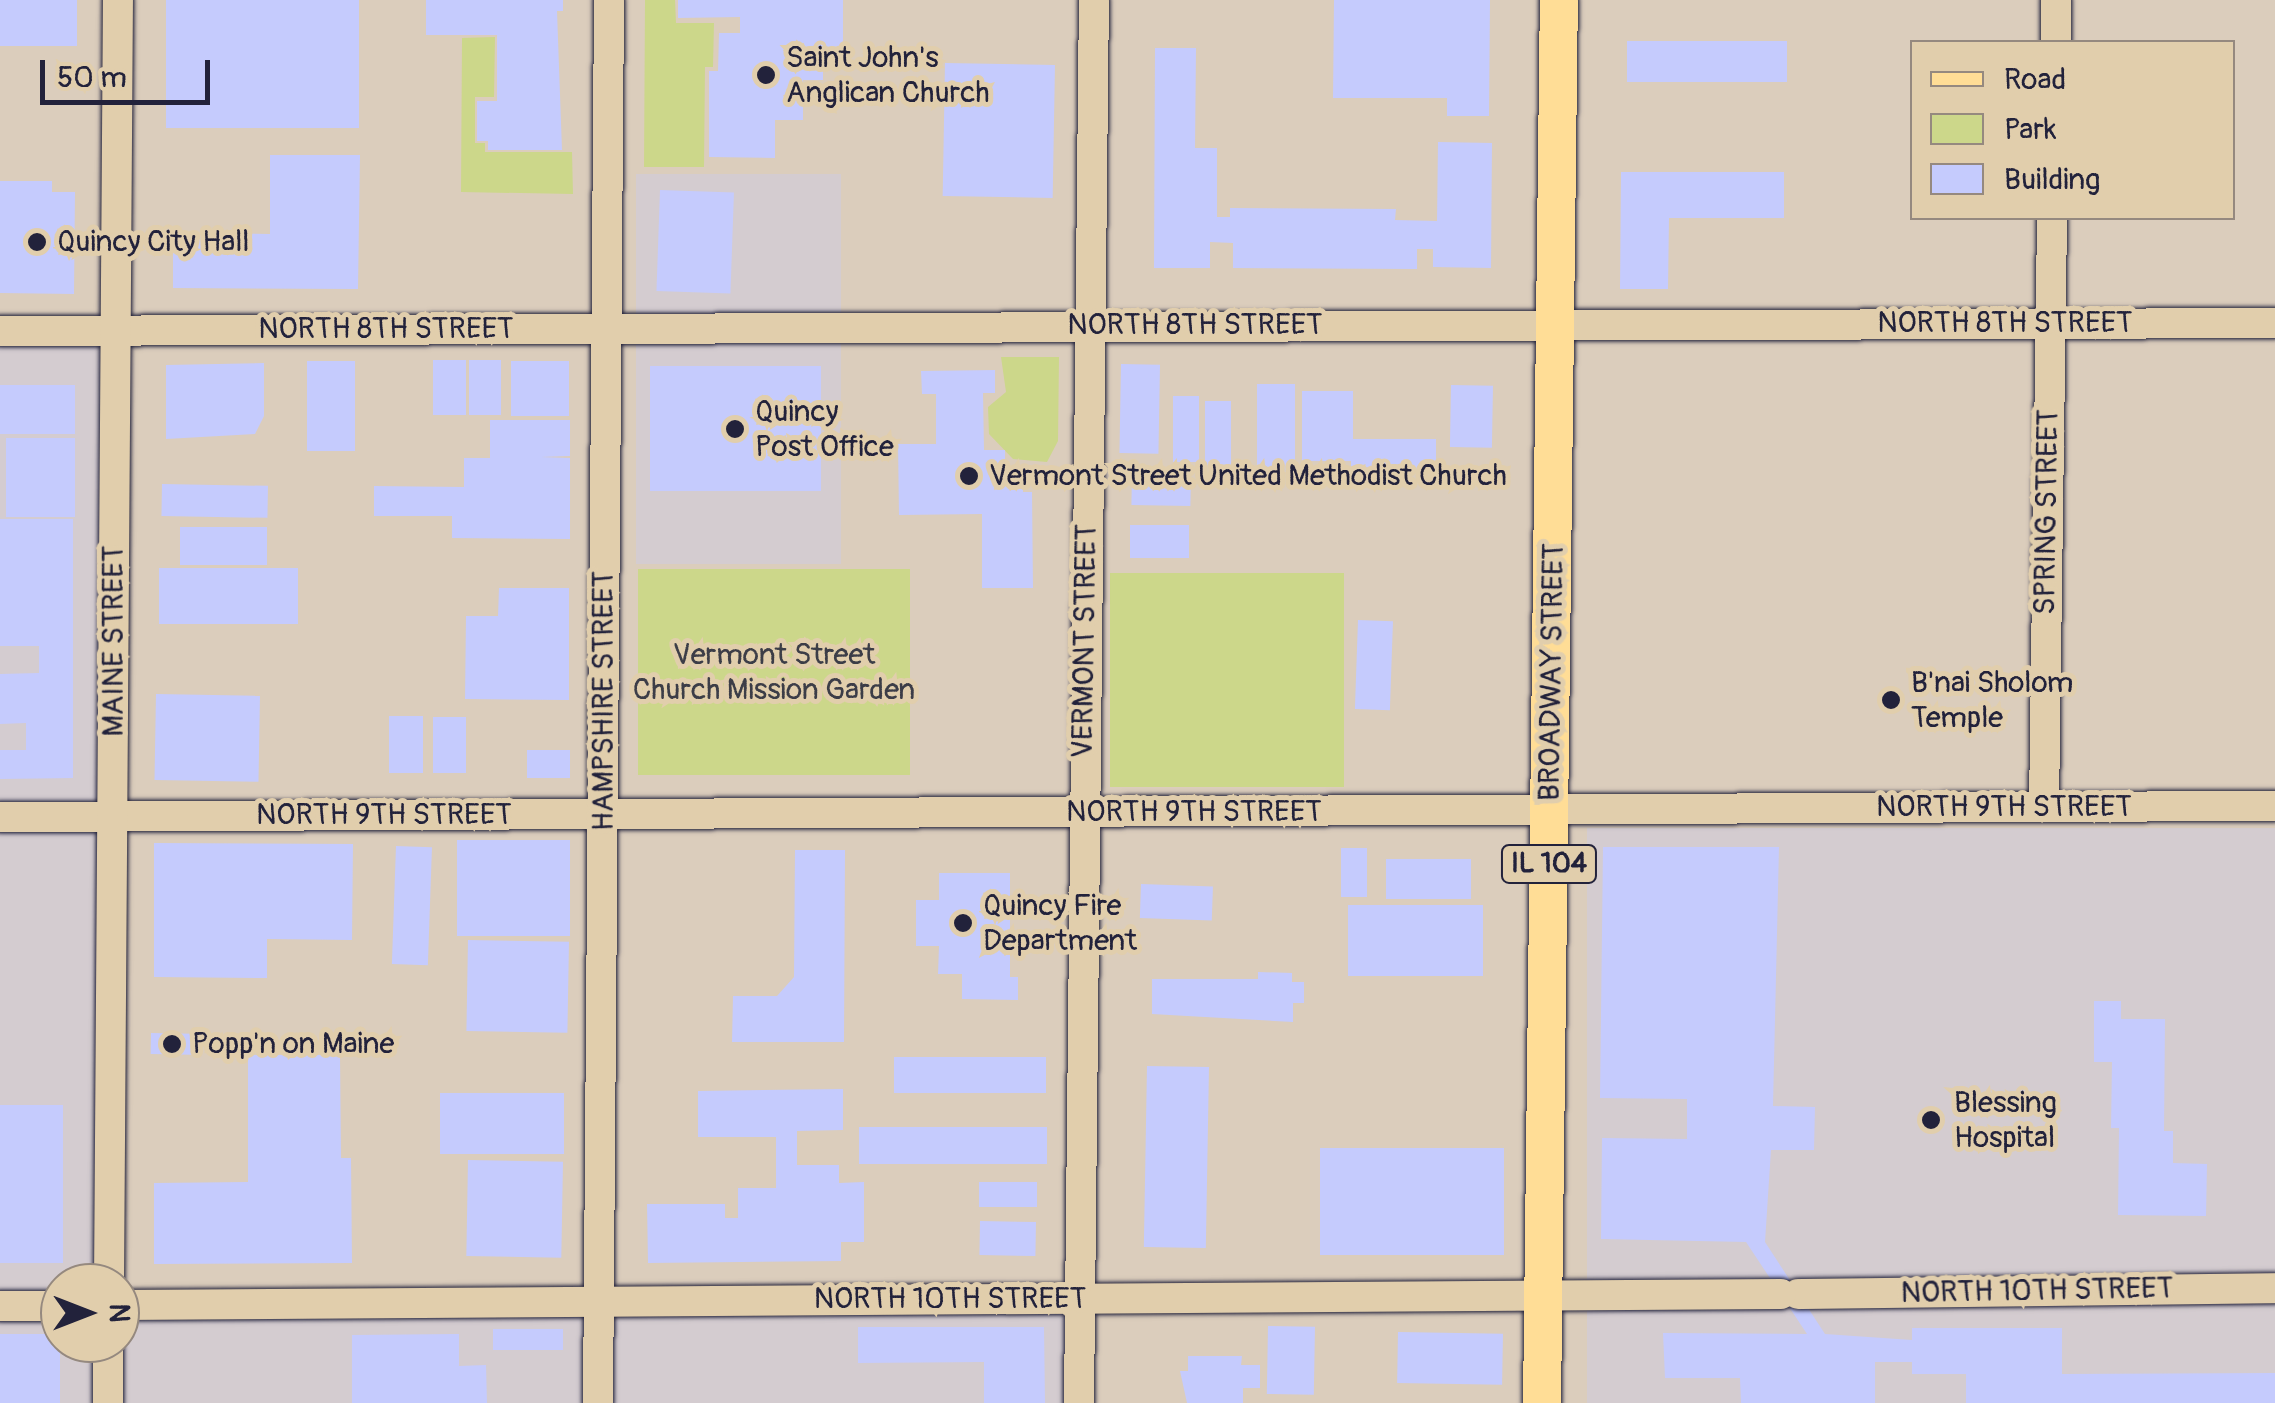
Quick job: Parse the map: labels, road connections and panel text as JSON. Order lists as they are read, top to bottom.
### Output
{
  "streets": {
    "main road": ["BROADWAY STREET", "IL 104"],
    "street": [
      "NORTH 8TH STREET",
      "SPRING STREET",
      "MAINE STREET",
      "VERMONT STREET",
      "HAMPSHIRE STREET",
      "NORTH 9TH STREET",
      "NORTH 10TH STREET"
    ]
  },
  "crossings": [
    ["NORTH 8TH STREET", "SPRING STREET"],
    ["NORTH 8TH STREET", "MAINE STREET"],
    ["NORTH 8TH STREET", "VERMONT STREET"],
    ["NORTH 8TH STREET", "BROADWAY STREET"],
    ["NORTH 8TH STREET", "HAMPSHIRE STREET"],
    ["SPRING STREET", "NORTH 9TH STREET"],
    ["MAINE STREET", "NORTH 9TH STREET"],
    ["VERMONT STREET", "NORTH 9TH STREET"],
    ["VERMONT STREET", "NORTH 10TH STREET"],
    ["BROADWAY STREET", "NORTH 9TH STREET"],
    ["BROADWAY STREET", "NORTH 10TH STREET"],
    ["HAMPSHIRE STREET", "NORTH 9TH STREET"],
    ["HAMPSHIRE STREET", "NORTH 10TH STREET"]
  ],
  "parks": ["Vermont Street Church Mission Garden"],
  "places": [
    "Saint John's Anglican Church",
    "Quincy City Hall",
    "Quincy Post Office",
    "Vermont Street United Methodist Church",
    "B'nai Sholom Temple",
    "Quincy Fire Department",
    "Popp'n on Maine",
    "Blessing Hospital"
  ],
  "legend": ["Road", "Park", "Building"],
  "scale_bar": "50 m",
  "north": "right"
}
